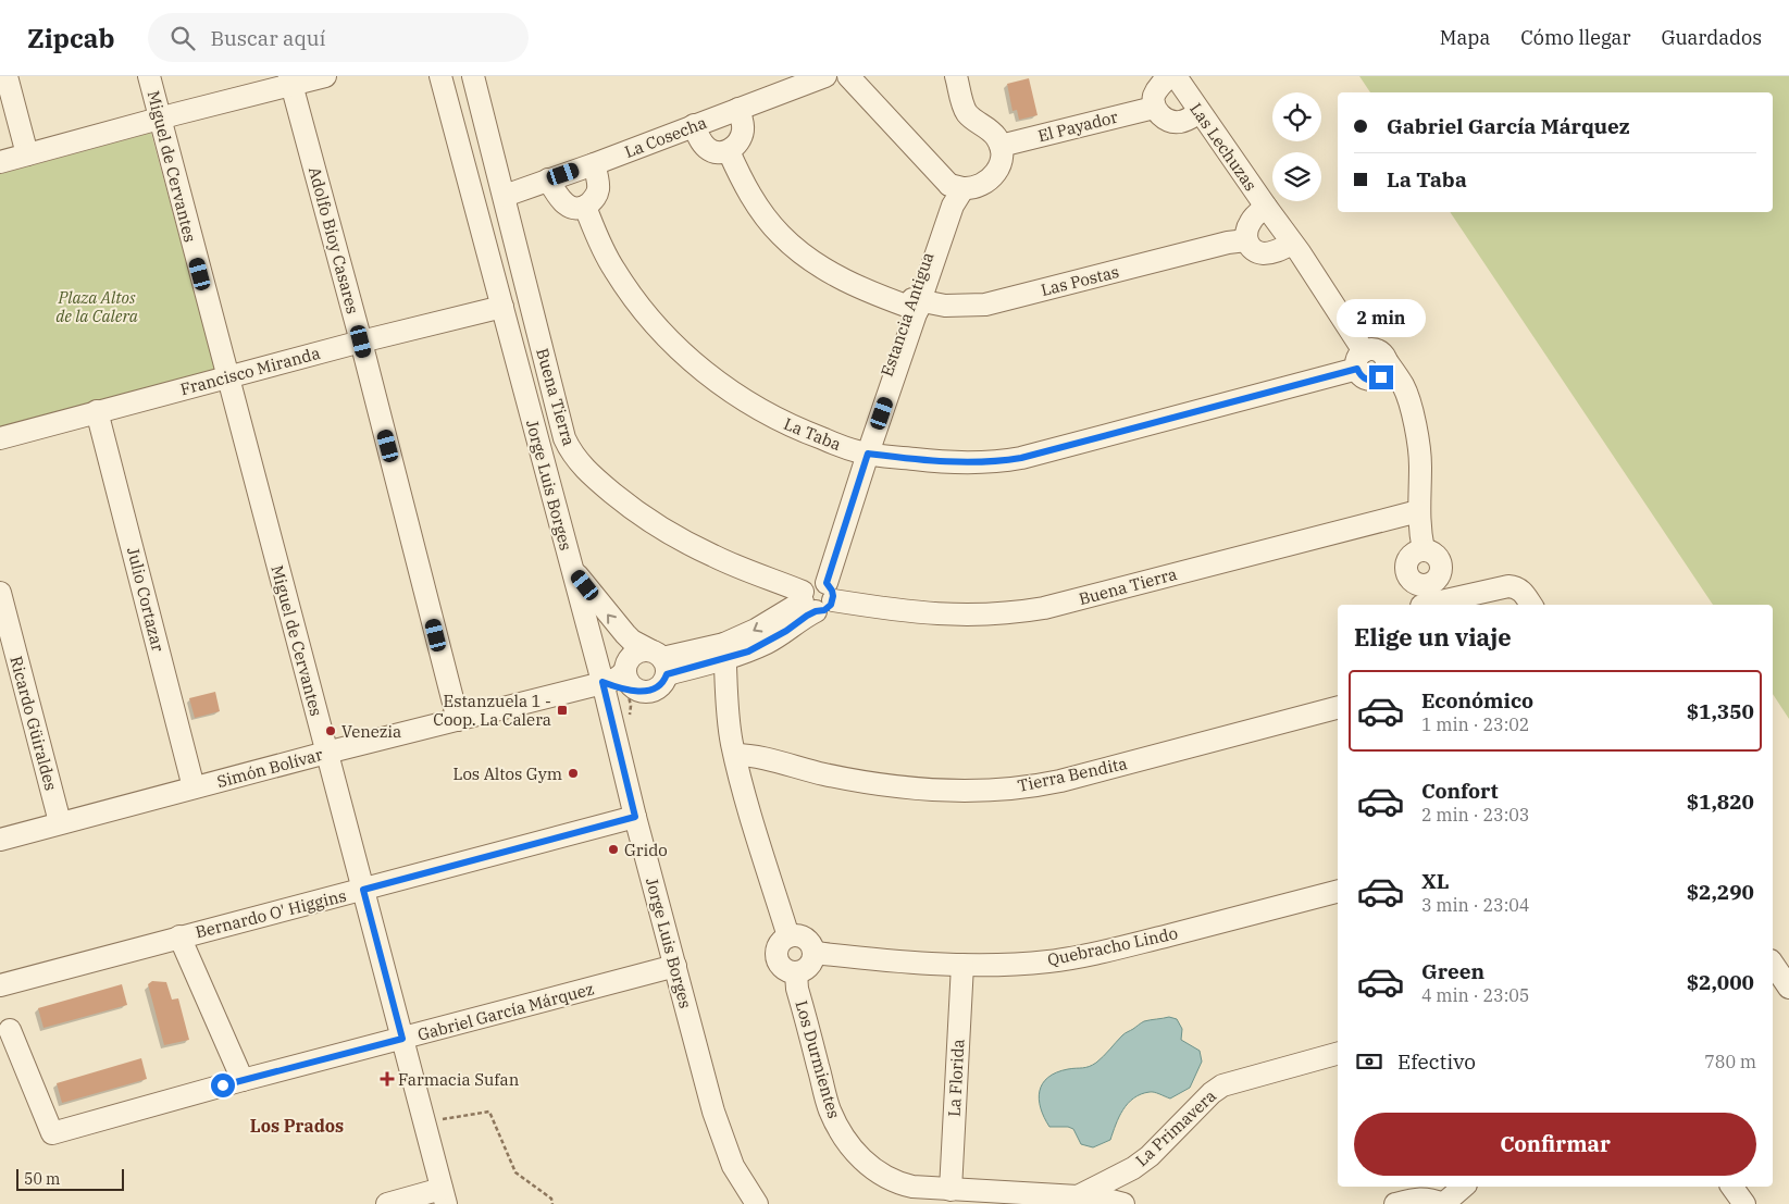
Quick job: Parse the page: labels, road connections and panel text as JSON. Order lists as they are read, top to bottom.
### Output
{
  "streets": {
    "street": [
      "El Payador",
      "La Cosecha",
      "Las Lechuzas",
      "Miguel de Cervantes",
      "Adolfo Bioy Casares",
      "Las Postas",
      "Estancia Antigua",
      "Francisco Miranda",
      "Buena Tierra",
      "La Taba",
      "Jorge Luis Borges",
      "Julio Cortazar",
      "Ricardo Güiraldes",
      "Simón Bolívar",
      "Tierra Bendita",
      "Bernardo O' Higgins",
      "Quebracho Lindo",
      "Gabriel García Márquez",
      "Los Durmientes",
      "La Florida",
      "La Primavera"
    ]
  },
  "crossings": [
    ["La Cosecha", "Buena Tierra"],
    ["Las Lechuzas", "La Taba"],
    ["Miguel de Cervantes", "Francisco Miranda"],
    ["Miguel de Cervantes", "Simón Bolívar"],
    ["Miguel de Cervantes", "Bernardo O' Higgins"],
    ["Miguel de Cervantes", "Gabriel García Márquez"],
    ["Adolfo Bioy Casares", "Francisco Miranda"],
    ["Adolfo Bioy Casares", "Simón Bolívar"],
    ["Las Postas", "Estancia Antigua"],
    ["Estancia Antigua", "Buena Tierra"],
    ["Estancia Antigua", "La Taba"],
    ["Francisco Miranda", "Jorge Luis Borges"],
    ["Francisco Miranda", "Julio Cortazar"],
    ["Jorge Luis Borges", "Simón Bolívar"],
    ["Jorge Luis Borges", "Bernardo O' Higgins"],
    ["Jorge Luis Borges", "Gabriel García Márquez"],
    ["Julio Cortazar", "Simón Bolívar"],
    ["Ricardo Güiraldes", "Simón Bolívar"],
    ["Quebracho Lindo", "Los Durmientes"],
    ["Quebracho Lindo", "La Florida"],
    ["Los Durmientes", "La Florida"],
    ["Los Durmientes", "La Primavera"]
  ],
  "districts": ["Los Prados"],
  "parks": ["Plaza Altos de la Calera"],
  "places": {
    "transit": ["Estanzuela 1 - Coop. La Calera"],
    "other": ["Venezia", "Los Altos Gym", "Grido"],
    "health": ["Farmacia Sufan"]
  },
  "scale_bar": "50 m",
  "page": {
    "header": "Zipcab",
    "search": "Buscar aquí",
    "nav": ["Mapa", "Cómo llegar", "Guardados"],
    "banner": ["Gabriel García Márquez", "La Taba"],
    "bubble": "2 min",
    "heading": "Elige un viaje",
    "list": [
      {
        "name": "Económico",
        "note": "1 min · 23:02",
        "value": "$1,350"
      },
      {
        "name": "Confort",
        "note": "2 min · 23:03",
        "value": "$1,820"
      },
      {
        "name": "XL",
        "note": "3 min · 23:04",
        "value": "$2,290"
      },
      {
        "name": "Green",
        "note": "4 min · 23:05",
        "value": "$2,000"
      }
    ],
    "pay": ["Efectivo", "780 m"],
    "buttons": "Confirmar",
    "scale": "50 m"
  }
}
